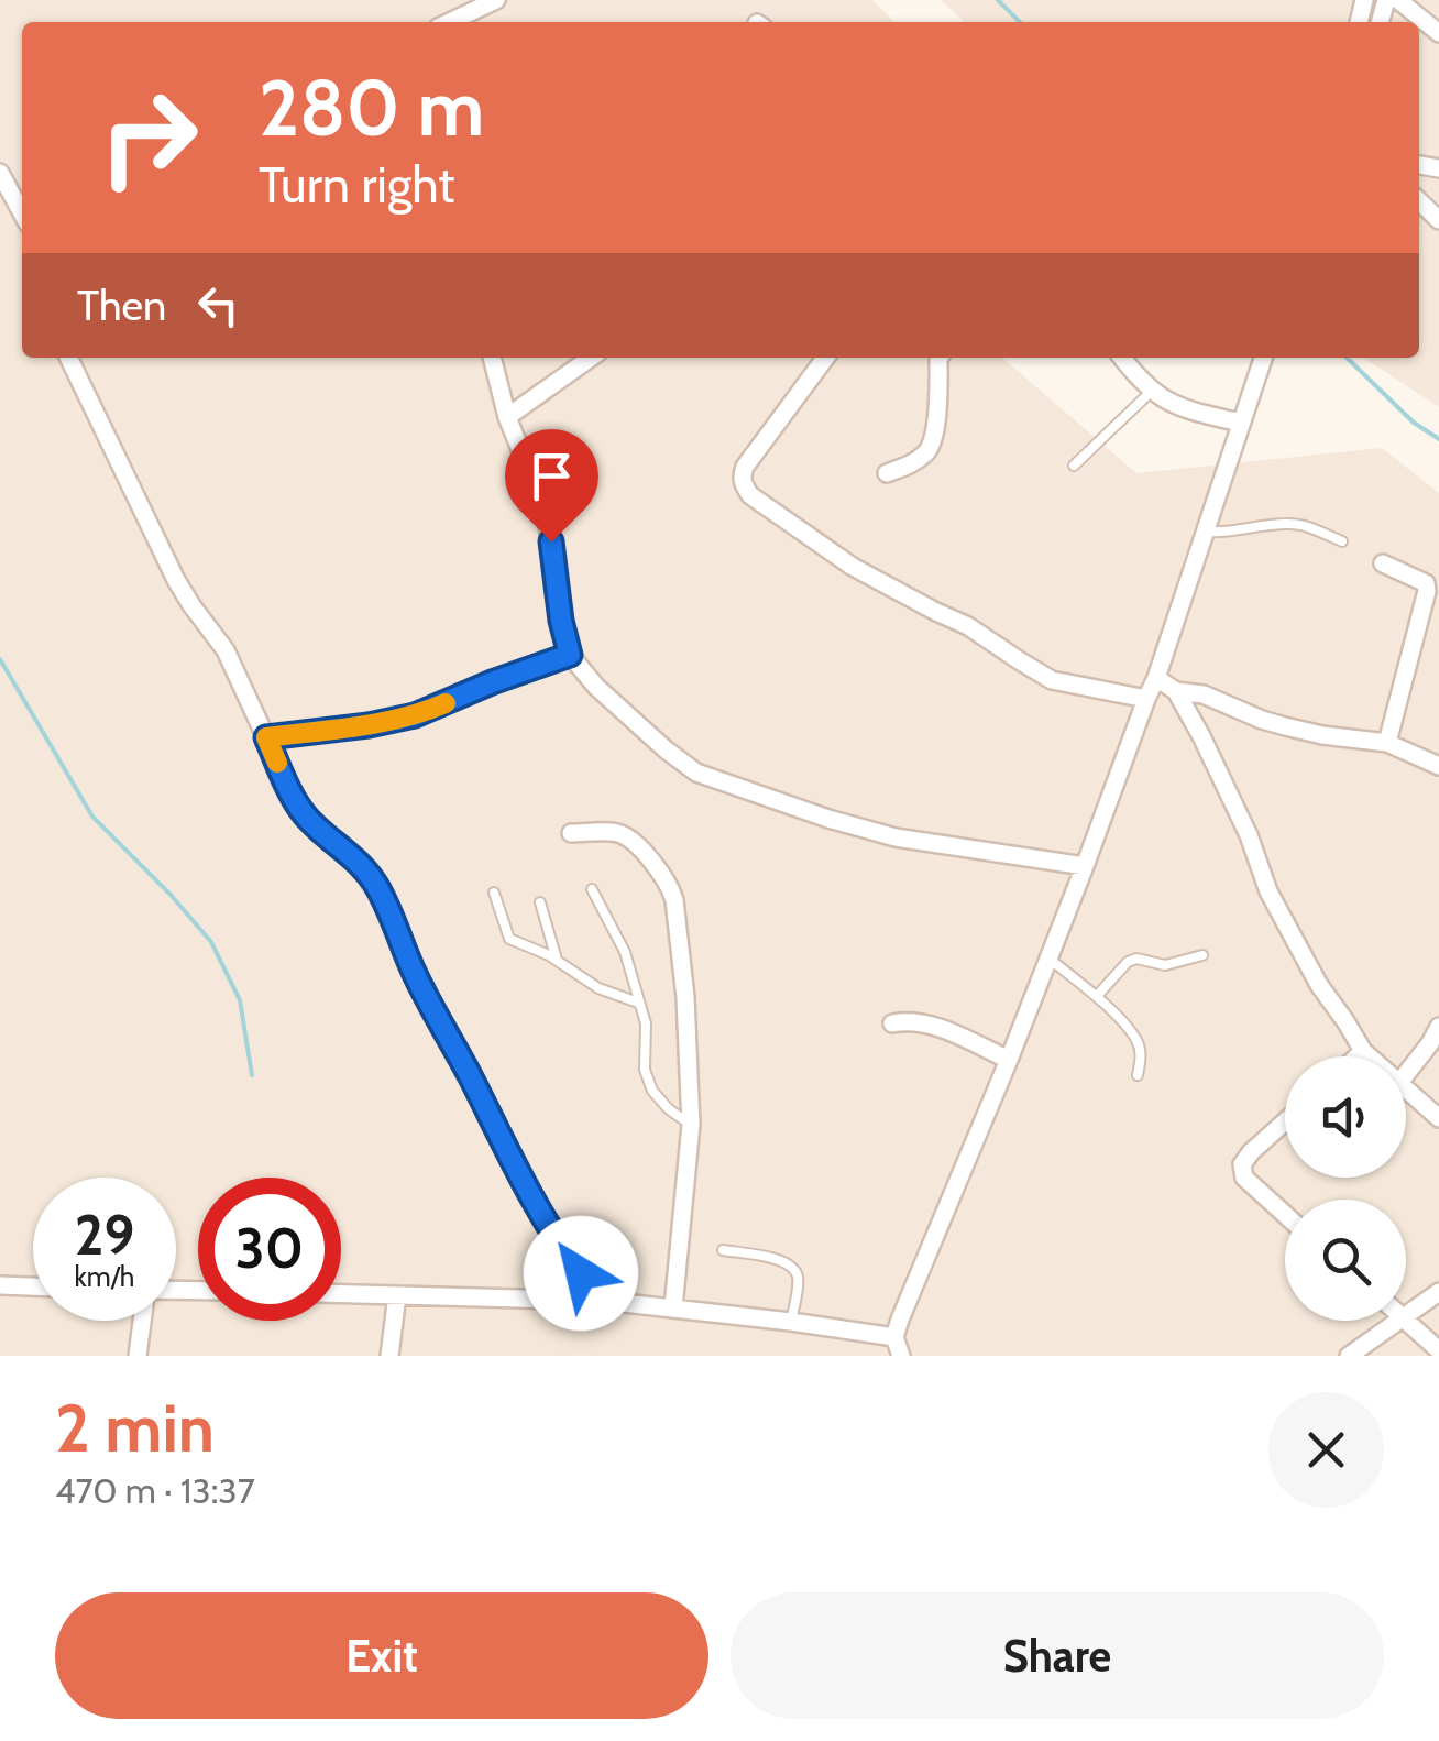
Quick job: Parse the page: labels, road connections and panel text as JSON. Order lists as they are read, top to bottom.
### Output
{
  "page": {
    "turn": ["280 m", "Turn right"],
    "then": "Then",
    "speed": "29 km/h",
    "limit": "30",
    "heading": ["2 min", "470 m · 13:37"],
    "buttons": ["Exit", "Share"]
  }
}
